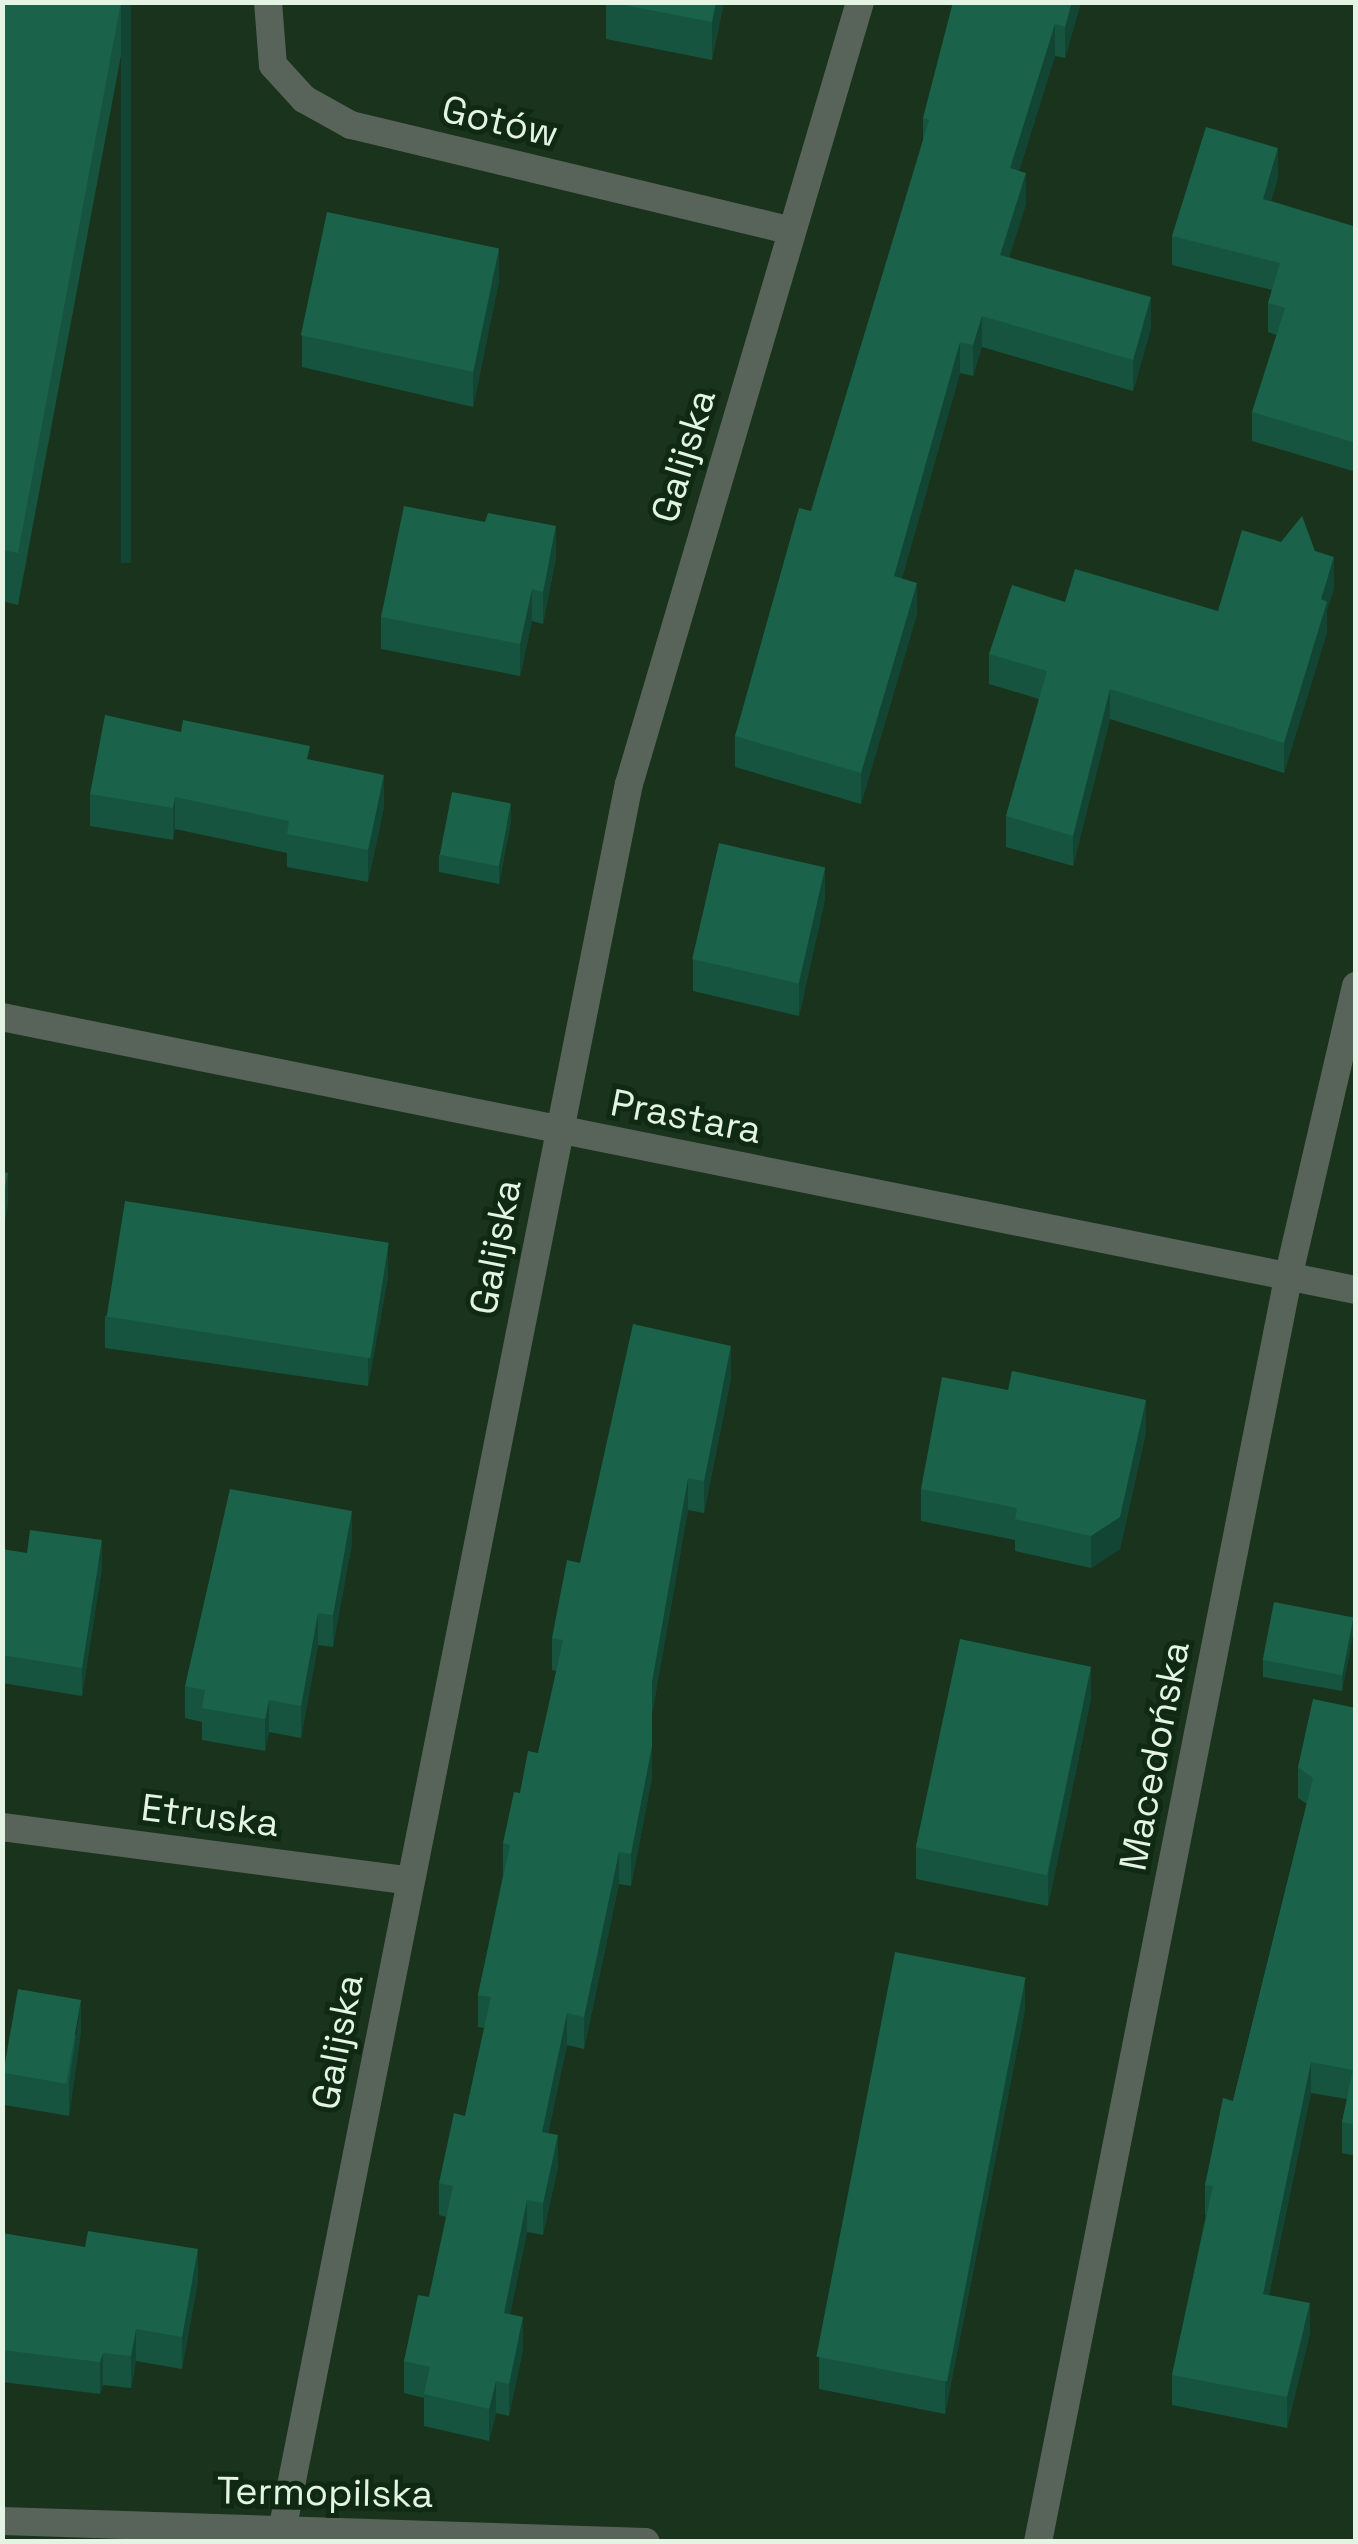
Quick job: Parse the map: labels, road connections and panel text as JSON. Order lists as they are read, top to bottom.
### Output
{
  "streets": {
    "street": [
      "Gotów",
      "Galijska",
      "Prastara",
      "Macedońska",
      "Etruska",
      "Termopilska"
    ]
  },
  "crossings": [
    ["Gotów", "Galijska"],
    ["Galijska", "Prastara"],
    ["Galijska", "Etruska"],
    ["Galijska", "Termopilska"],
    ["Prastara", "Macedońska"]
  ]
}
